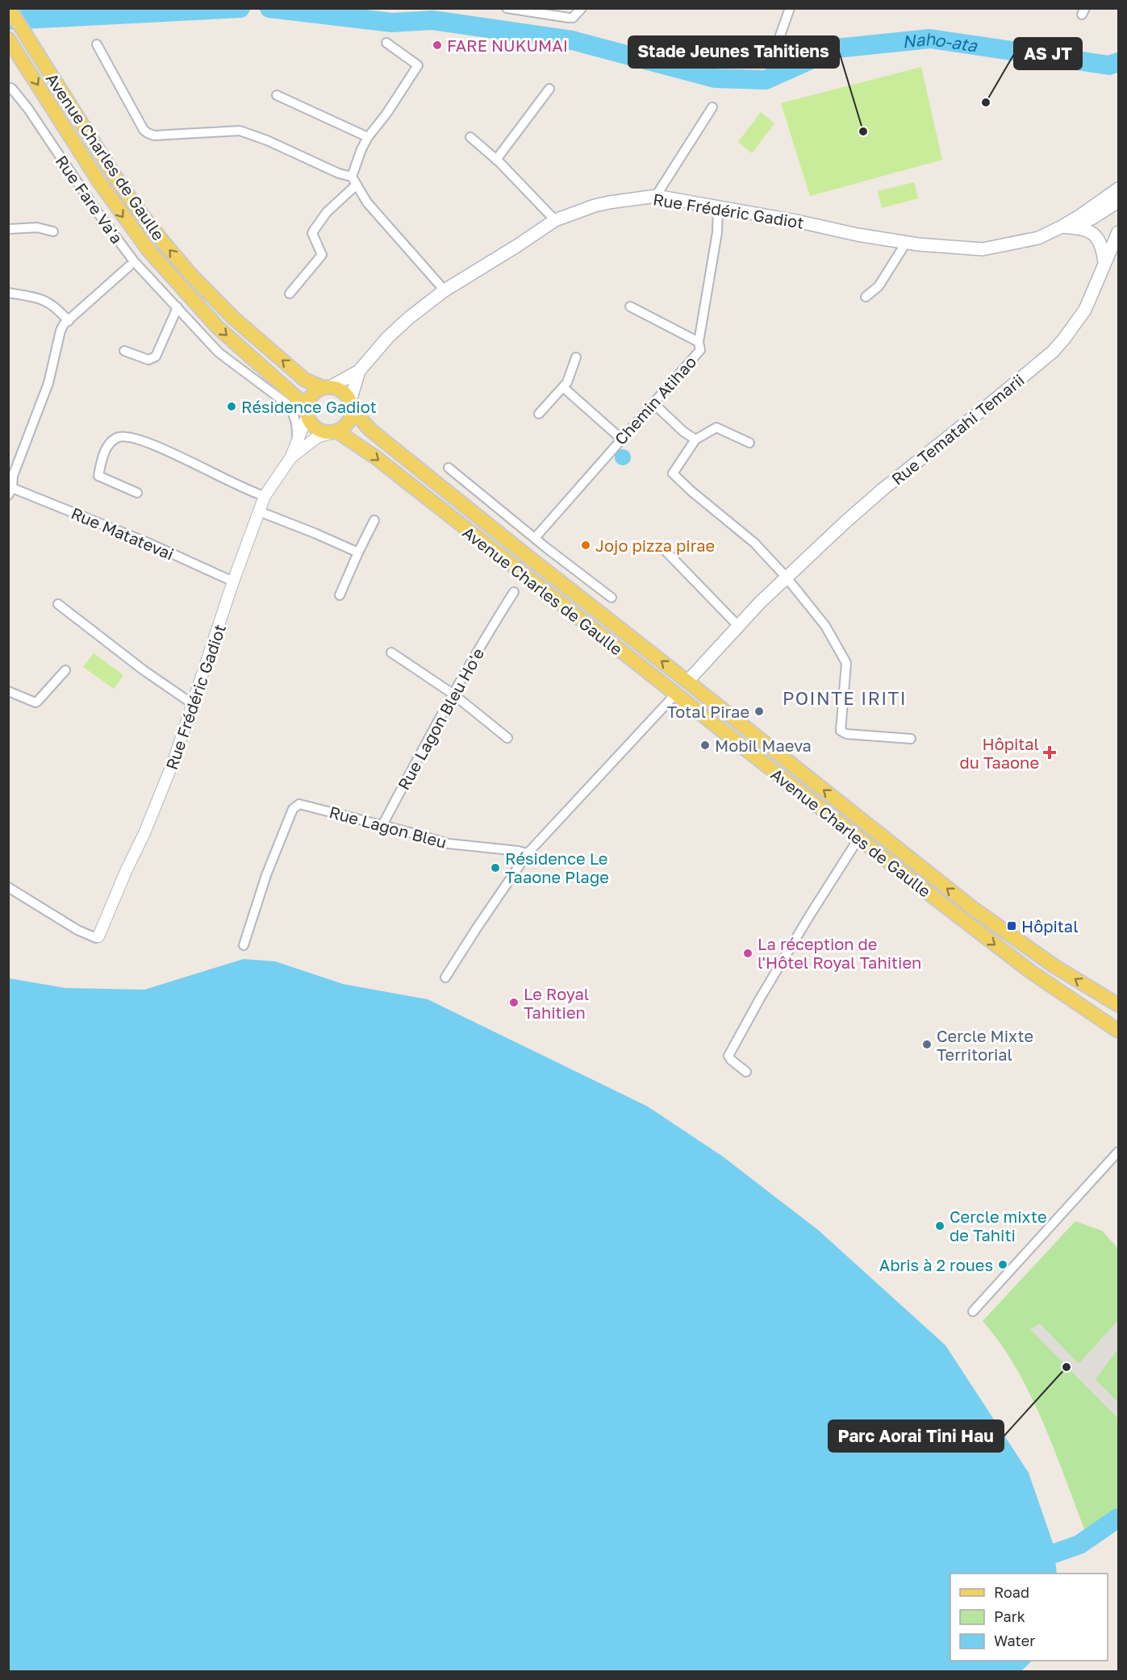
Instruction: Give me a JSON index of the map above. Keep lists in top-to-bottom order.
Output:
{
  "streets": {
    "main road": ["Avenue Charles de Gaulle", "Rue Frédéric Gadiot", "Rue Tematahi Temarii"],
    "street": [
      "Rue Fare Va'a",
      "Chemin Atihao",
      "Rue Matatevai",
      "Rue Lagon Bleu Ho'e",
      "Rue Lagon Bleu"
    ]
  },
  "crossings": [
    ["Avenue Charles de Gaulle", "Rue Frédéric Gadiot"],
    ["Avenue Charles de Gaulle", "Rue Tematahi Temarii"],
    ["Rue Fare Va'a", "Rue Frédéric Gadiot"],
    ["Rue Frédéric Gadiot", "Chemin Atihao"],
    ["Rue Frédéric Gadiot", "Rue Matatevai"],
    ["Rue Lagon Bleu Ho'e", "Rue Lagon Bleu"]
  ],
  "districts": ["POINTE IRITI"],
  "water": ["Naho-ata"],
  "places": {
    "other": [
      "FARE NUKUMAI",
      "AS JT",
      "Stade Jeunes Tahitiens",
      "Résidence Gadiot",
      "Jojo pizza pirae",
      "Total Pirae",
      "Mobil Maeva",
      "Résidence Le Taaone Plage",
      "La réception de l'Hôtel Royal Tahitien",
      "Le Royal Tahitien",
      "Cercle Mixte Territorial",
      "Cercle mixte de Tahiti",
      "Abris à 2 roues",
      "Parc Aorai Tini Hau"
    ],
    "health": ["Hôpital du Taaone"],
    "transit": ["Hôpital"]
  },
  "legend": ["Road", "Park", "Water"]
}
